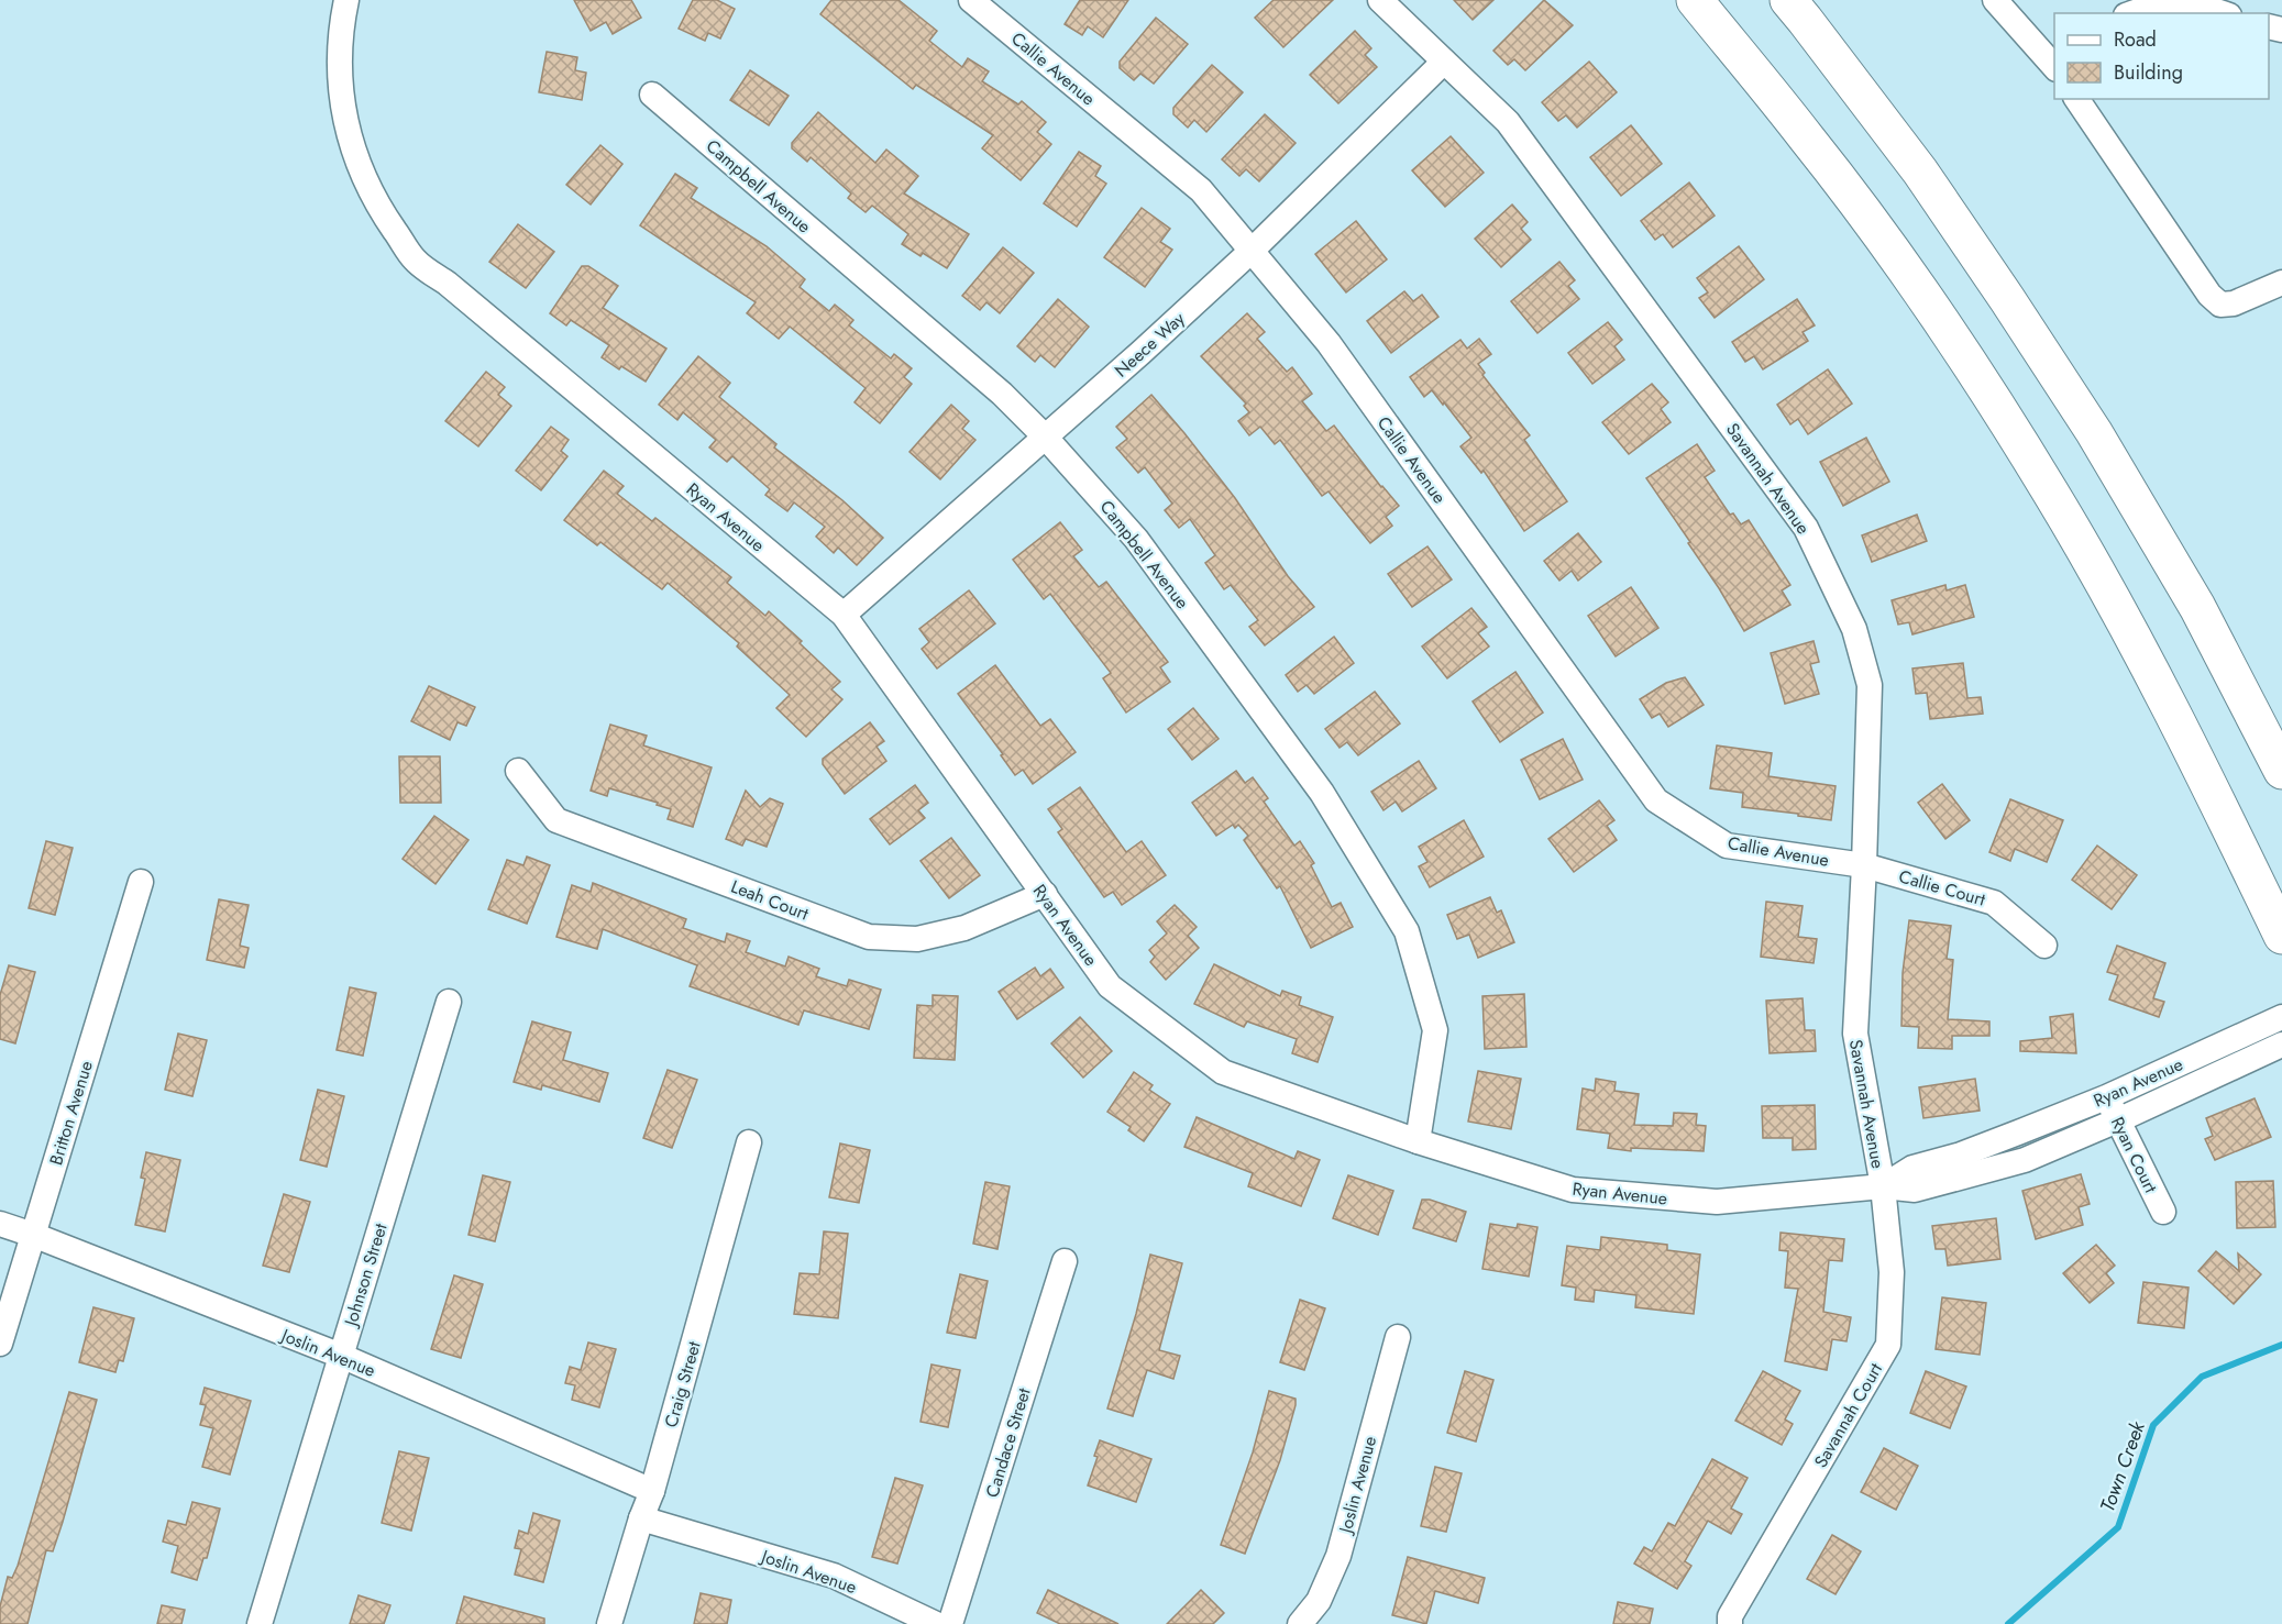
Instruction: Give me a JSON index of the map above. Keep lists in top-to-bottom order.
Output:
{
  "streets": {
    "street": [
      "Callie Avenue",
      "Campbell Avenue",
      "Neece Way",
      "Savannah Avenue",
      "Ryan Avenue",
      "Callie Court",
      "Leah Court",
      "Britton Avenue",
      "Ryan Court",
      "Johnson Street",
      "Joslin Avenue",
      "Craig Street",
      "Savannah Court",
      "Candace Street"
    ]
  },
  "crossings": [
    ["Callie Avenue", "Neece Way"],
    ["Callie Avenue", "Savannah Avenue"],
    ["Callie Avenue", "Callie Court"],
    ["Campbell Avenue", "Neece Way"],
    ["Campbell Avenue", "Ryan Avenue"],
    ["Neece Way", "Savannah Avenue"],
    ["Neece Way", "Ryan Avenue"],
    ["Savannah Avenue", "Ryan Avenue"],
    ["Savannah Avenue", "Callie Court"],
    ["Savannah Avenue", "Savannah Court"],
    ["Ryan Avenue", "Leah Court"],
    ["Ryan Avenue", "Ryan Court"],
    ["Ryan Avenue", "Savannah Court"],
    ["Britton Avenue", "Joslin Avenue"],
    ["Johnson Street", "Joslin Avenue"],
    ["Joslin Avenue", "Craig Street"]
  ],
  "water": ["Town Creek"],
  "legend": ["Road", "Building"]
}
